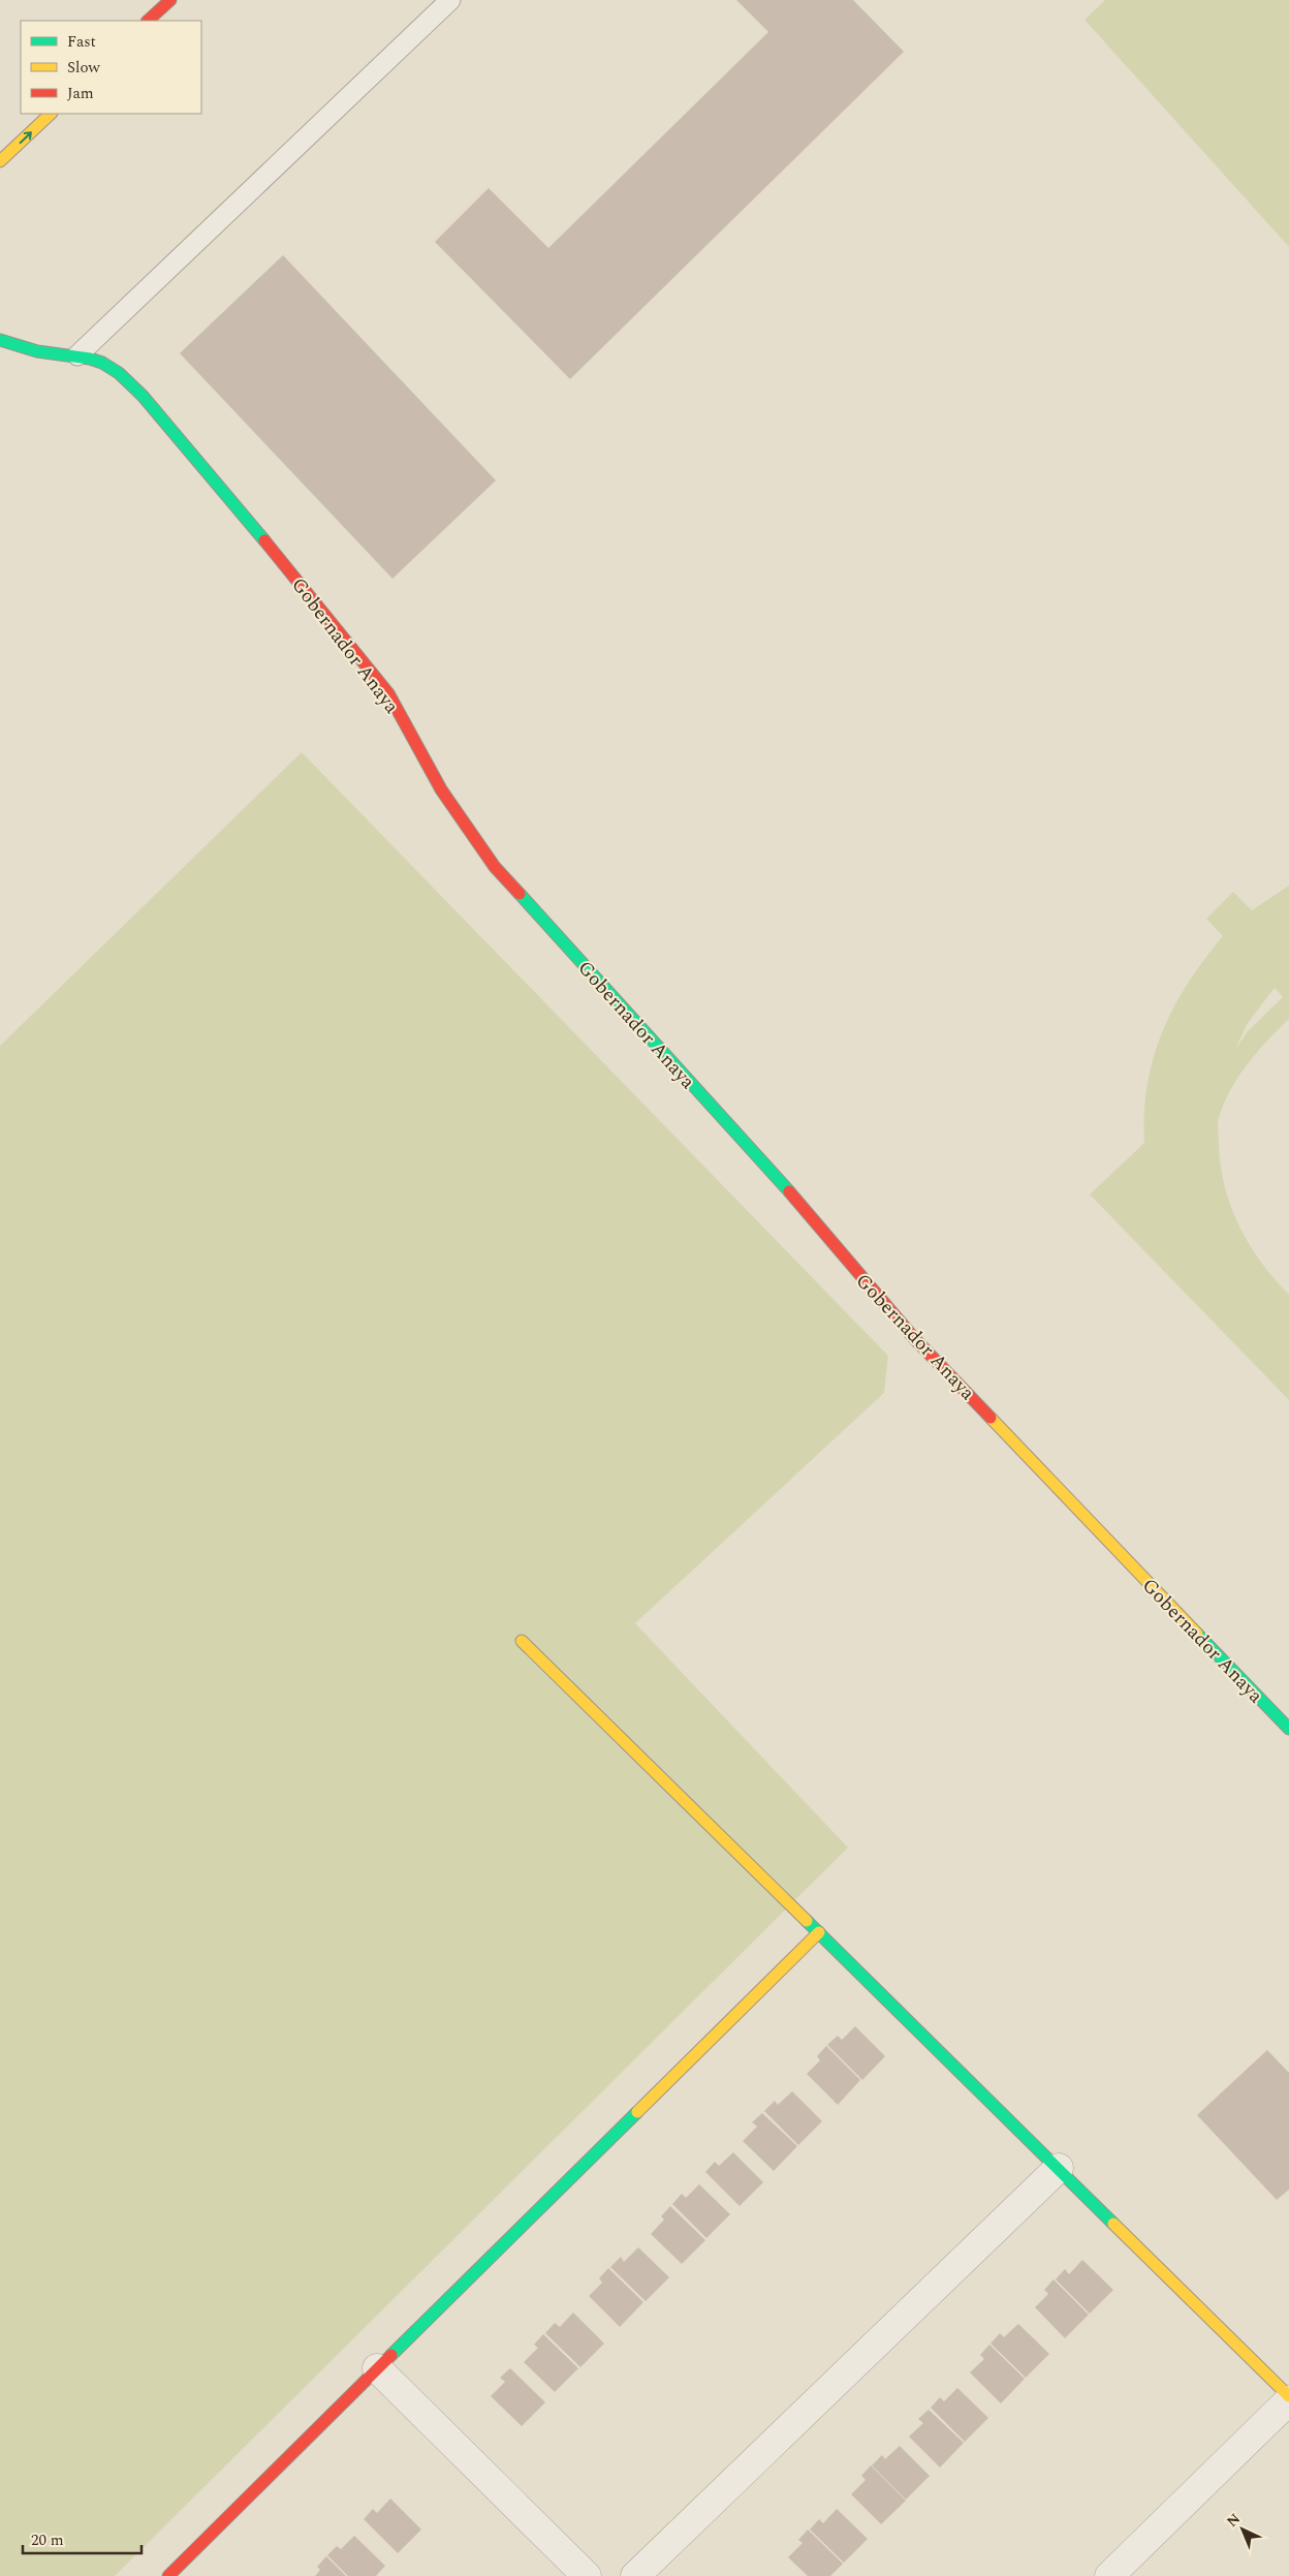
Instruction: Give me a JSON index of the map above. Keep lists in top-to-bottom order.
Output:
{
  "streets": {
    "street": ["Gobernador Anaya"]
  },
  "legend": ["Fast", "Slow", "Jam"],
  "scale_bar": "20 m",
  "north": "top left"
}
